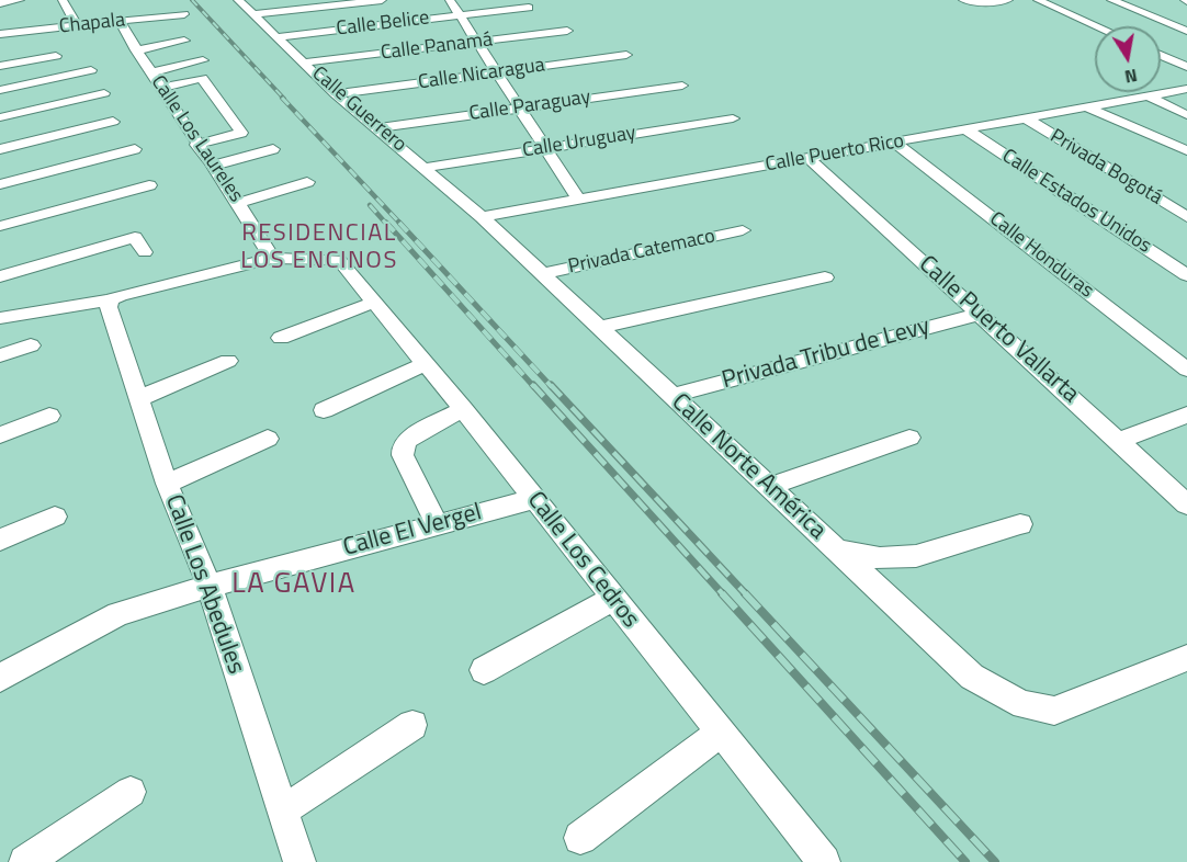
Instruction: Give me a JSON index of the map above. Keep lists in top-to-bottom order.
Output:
{
  "streets": {
    "street": [
      "Chapala",
      "Calle Belice",
      "Calle Panamá",
      "Calle Nicaragua",
      "Calle Paraguay",
      "Calle Guerrero",
      "Calle Los Laureles",
      "Calle Uruguay",
      "Calle Puerto Rico",
      "Privada Bogotá",
      "Calle Estados Unidos",
      "Privada Catemaco",
      "Calle Honduras",
      "Calle Puerto Vallarta",
      "Privada Tribu de Levy",
      "Calle Norte América",
      "Calle El Vergel",
      "Calle Los Cedros",
      "Calle Los Abedules"
    ]
  },
  "crossings": [
    ["Chapala", "Calle Los Laureles"],
    ["Calle Belice", "Calle Guerrero"],
    ["Calle Panamá", "Calle Guerrero"],
    ["Calle Nicaragua", "Calle Guerrero"],
    ["Calle Paraguay", "Calle Guerrero"],
    ["Calle Guerrero", "Calle Uruguay"],
    ["Calle Guerrero", "Calle Puerto Rico"],
    ["Calle Guerrero", "Calle Norte América"],
    ["Calle Los Laureles", "Calle Los Cedros"],
    ["Calle Puerto Rico", "Privada Bogotá"],
    ["Calle Puerto Rico", "Calle Estados Unidos"],
    ["Calle Puerto Rico", "Calle Honduras"],
    ["Calle Puerto Rico", "Calle Puerto Vallarta"],
    ["Calle Puerto Rico", "Calle Norte América"],
    ["Privada Catemaco", "Calle Norte América"],
    ["Calle Puerto Vallarta", "Privada Tribu de Levy"],
    ["Privada Tribu de Levy", "Calle Norte América"],
    ["Calle El Vergel", "Calle Los Cedros"],
    ["Calle El Vergel", "Calle Los Abedules"]
  ],
  "districts": ["RESIDENCIAL LOS ENCINOS", "LA GAVIA"],
  "north": "bottom"
}
